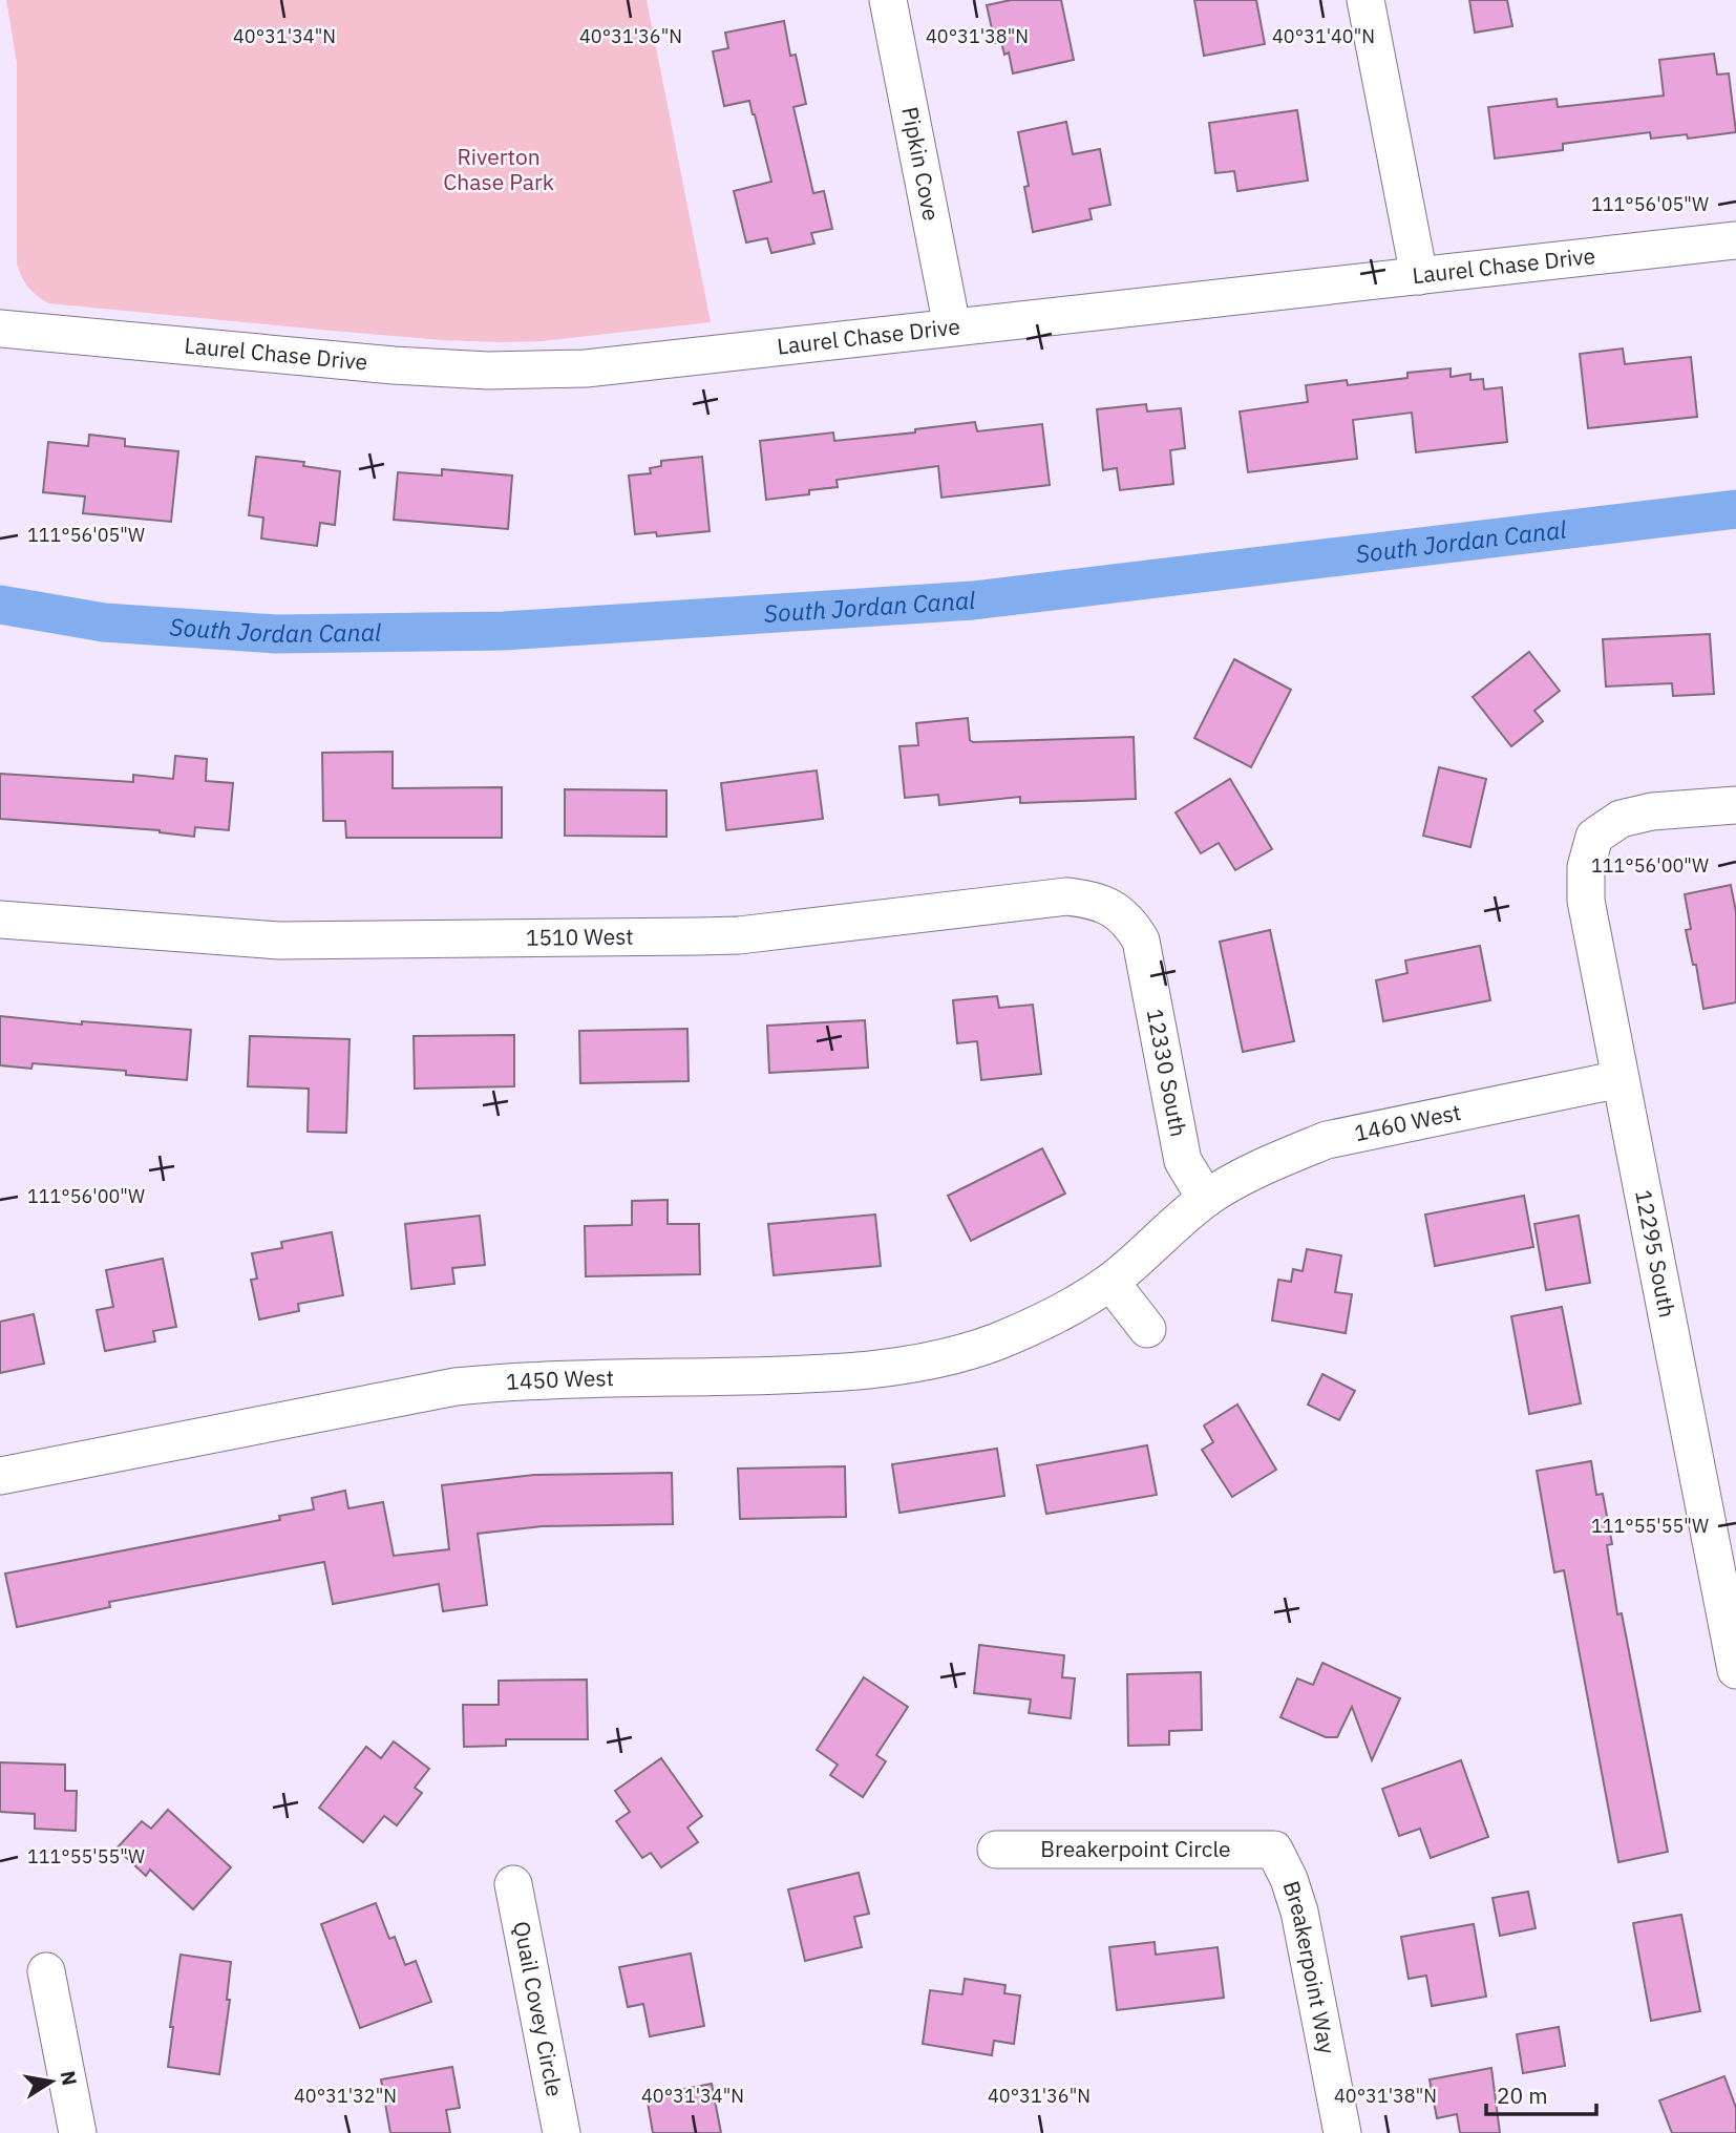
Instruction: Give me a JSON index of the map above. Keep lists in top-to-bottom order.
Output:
{
  "streets": {
    "street": [
      "Pipkin Cove",
      "Laurel Chase Drive",
      "1510 West",
      "12330 South",
      "1460 West",
      "12295 South",
      "1450 West",
      "Breakerpoint Circle",
      "Breakerpoint Way",
      "Quail Covey Circle"
    ]
  },
  "crossings": [
    ["Pipkin Cove", "Laurel Chase Drive"],
    ["1510 West", "12330 South"],
    ["12330 South", "1460 West"],
    ["12330 South", "1450 West"],
    ["1460 West", "12295 South"],
    ["1460 West", "1450 West"],
    ["Breakerpoint Circle", "Breakerpoint Way"]
  ],
  "water": ["South Jordan Canal"],
  "parks": ["Riverton Chase Park"],
  "scale_bar": "20 m",
  "north": "right",
  "coordinates": [
    "40°31'34\"N",
    "40°31'36\"N",
    "40°31'38\"N",
    "40°31'40\"N",
    "111°56'05\"W",
    "111°56'00\"W",
    "111°55'55\"W",
    "40°31'32\"N"
  ]
}
